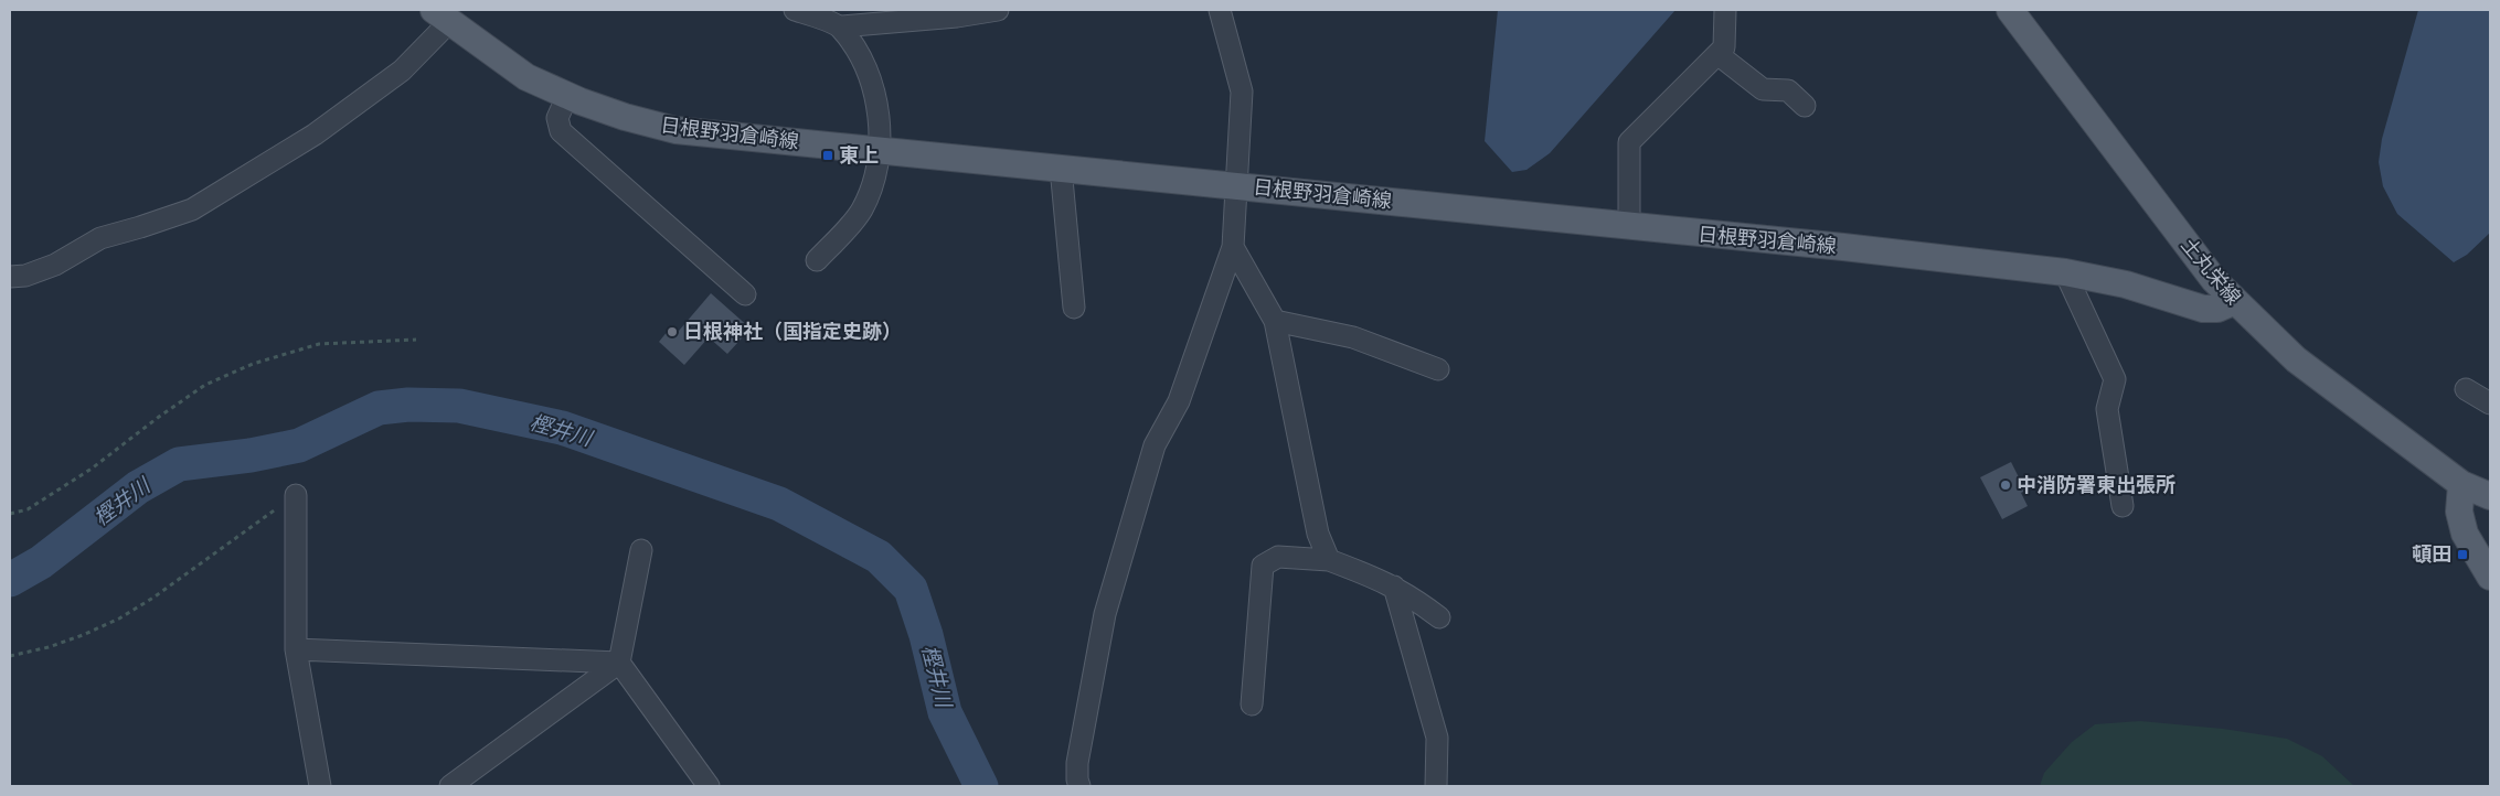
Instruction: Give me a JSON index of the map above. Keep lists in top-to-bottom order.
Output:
{
  "streets": {
    "main road": ["日根野羽倉崎線", "土丸栄線"]
  },
  "crossings": [
    ["日根野羽倉崎線", "土丸栄線"]
  ],
  "water": ["樫井川"],
  "places": {
    "transit": ["東上", "頓田"],
    "other": ["日根神社（国指定史跡）", "中消防署東出張所"]
  }
}
